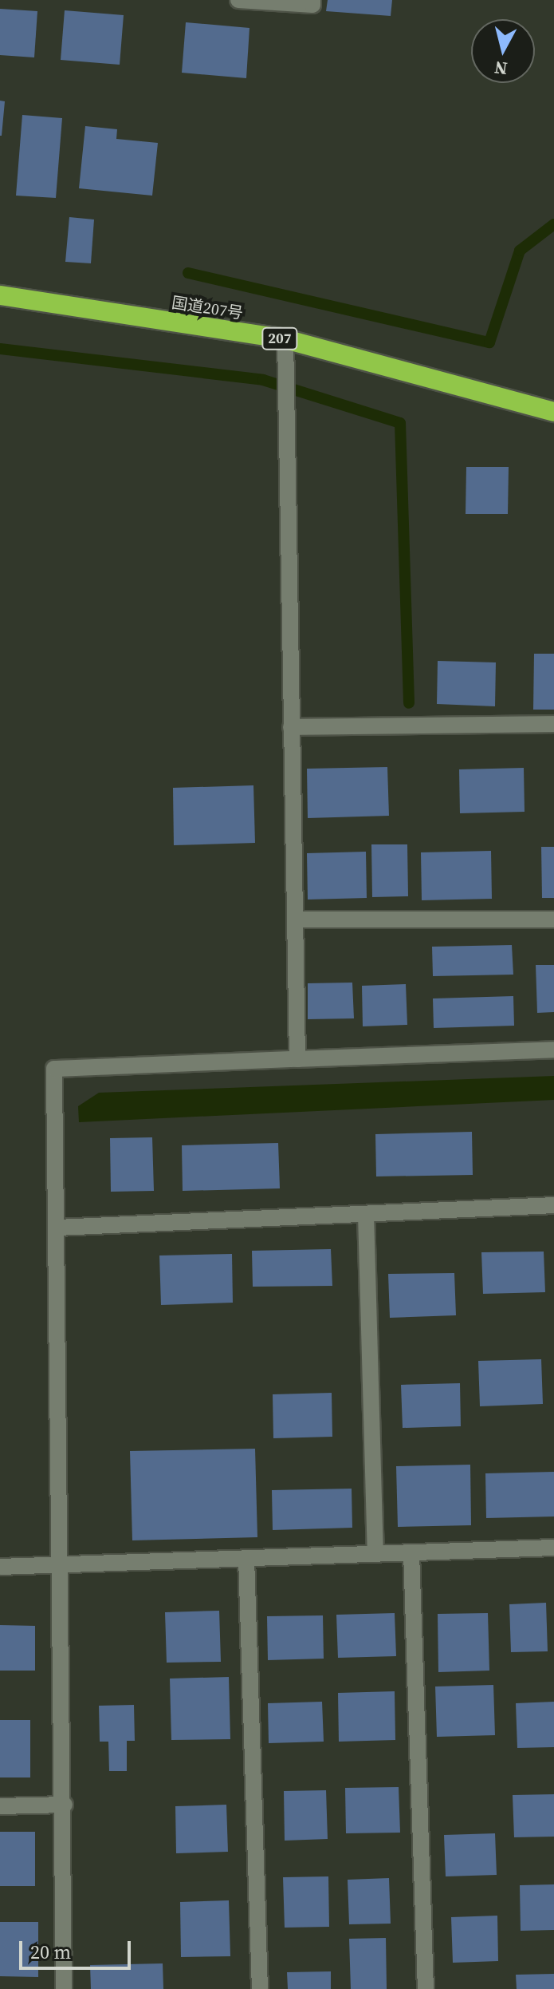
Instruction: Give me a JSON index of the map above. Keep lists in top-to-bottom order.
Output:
{
  "streets": {
    "highway": ["国道207号", "207"]
  },
  "scale_bar": "20 m",
  "north": "bottom"
}
